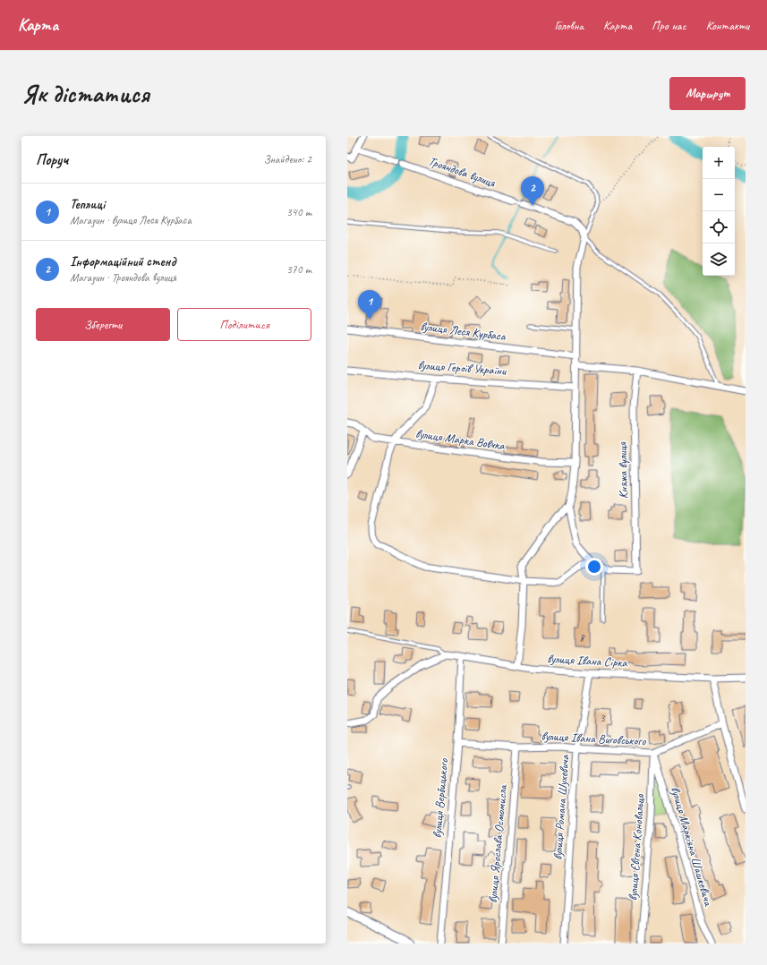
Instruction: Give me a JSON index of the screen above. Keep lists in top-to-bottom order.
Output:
{
  "streets": {
    "street": [
      "Трояндова вулиця",
      "вулиця Леся Курбаса",
      "вулиця Героїв України",
      "вулиця Марка Вовчка",
      "Княжа вулиця",
      "вулиця Івана Сірка",
      "вулиця Івана Виговського",
      "вулиця Вербицького",
      "вулиця Романа Шухевича",
      "вулиця Ярослава Осмомисла",
      "вулиця Маркіяна Шашкевича",
      "вулиця Євгена Коновальця"
    ]
  },
  "crossings": [
    ["вулиця Івана Сірка", "вулиця Вербицького"],
    ["вулиця Івана Сірка", "вулиця Романа Шухевича"],
    ["вулиця Івана Виговського", "вулиця Вербицького"],
    ["вулиця Івана Виговського", "вулиця Романа Шухевича"],
    ["вулиця Івана Виговського", "вулиця Ярослава Осмомисла"],
    ["вулиця Івана Виговського", "вулиця Маркіяна Шашкевича"],
    ["вулиця Івана Виговського", "вулиця Євгена Коновальця"],
    ["вулиця Маркіяна Шашкевича", "вулиця Євгена Коновальця"]
  ],
  "house_numbers": ["8", "3"],
  "page": {
    "header": "Карта",
    "nav": [
      "Головна",
      "Карта",
      "Про нас",
      "Контакти"
    ],
    "buttons": [
      "Маршрут",
      ["Зберегти", "Поділитися"]
    ],
    "title": "Як дістатися",
    "heading": ["Поруч", "Знайдено: 2"],
    "map_buttons": ["+", "−"],
    "pins": ["2", "1"],
    "list": [
      {
        "mark": "1",
        "name": "Теплиці",
        "note": "Магазин · вулиця Леся Курбаса",
        "value": "340 m"
      },
      {
        "mark": "2",
        "name": "Інформаційний стенд",
        "note": "Магазин · Трояндова вулиця",
        "value": "370 m"
      }
    ]
  }
}
